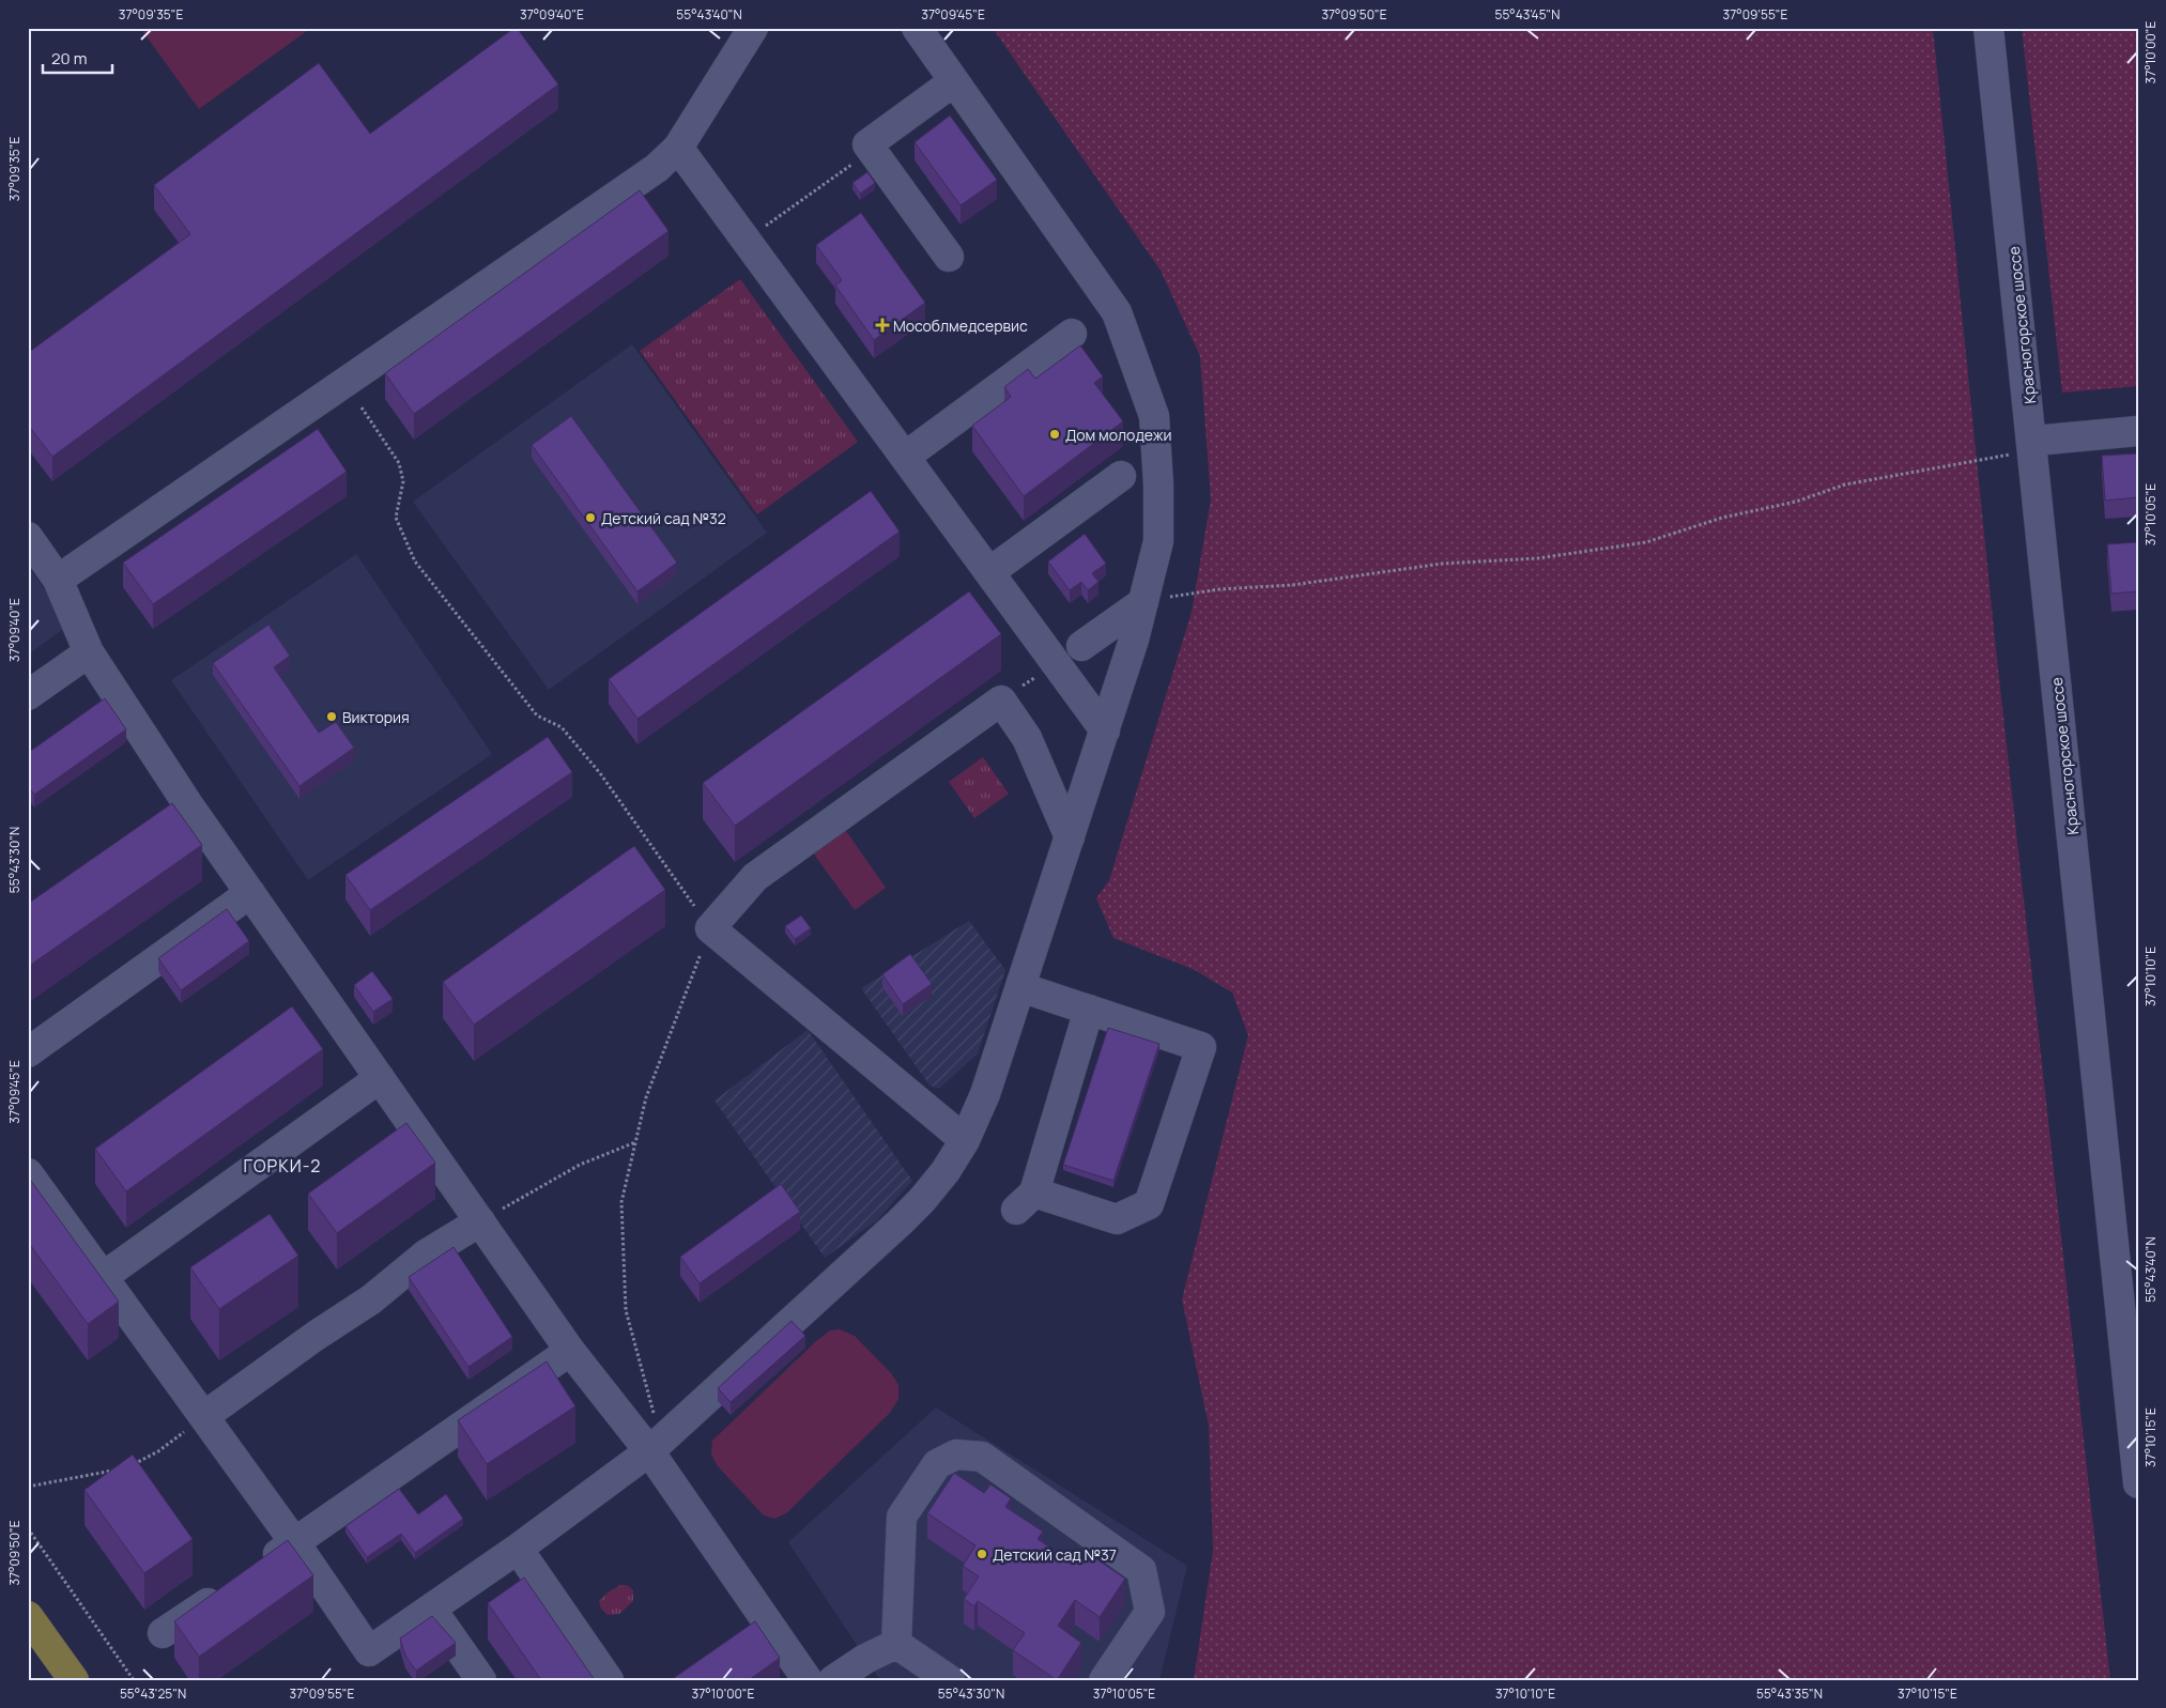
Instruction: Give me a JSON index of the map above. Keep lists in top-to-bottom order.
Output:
{
  "streets": {
    "street": ["Красногорское шоссе"]
  },
  "districts": ["ГОРКИ-2"],
  "places": {
    "health": ["Мособлмедсервис"],
    "other": [
      "Дом молодежи",
      "Детский сад №32",
      "Виктория",
      "Детский сад №37"
    ]
  },
  "scale_bar": "20 m",
  "coordinates": [
    "37°09'35\"E",
    "37°09'40\"E",
    "55°43'40\"N",
    "37°09'45\"E",
    "37°09'50\"E",
    "55°43'45\"N",
    "37°09'55\"E",
    "37°10'00\"E",
    "37°10'05\"E",
    "55°43'30\"N",
    "37°10'10\"E",
    "37°10'15\"E",
    "55°43'25\"N",
    "55°43'35\"N"
  ]
}
